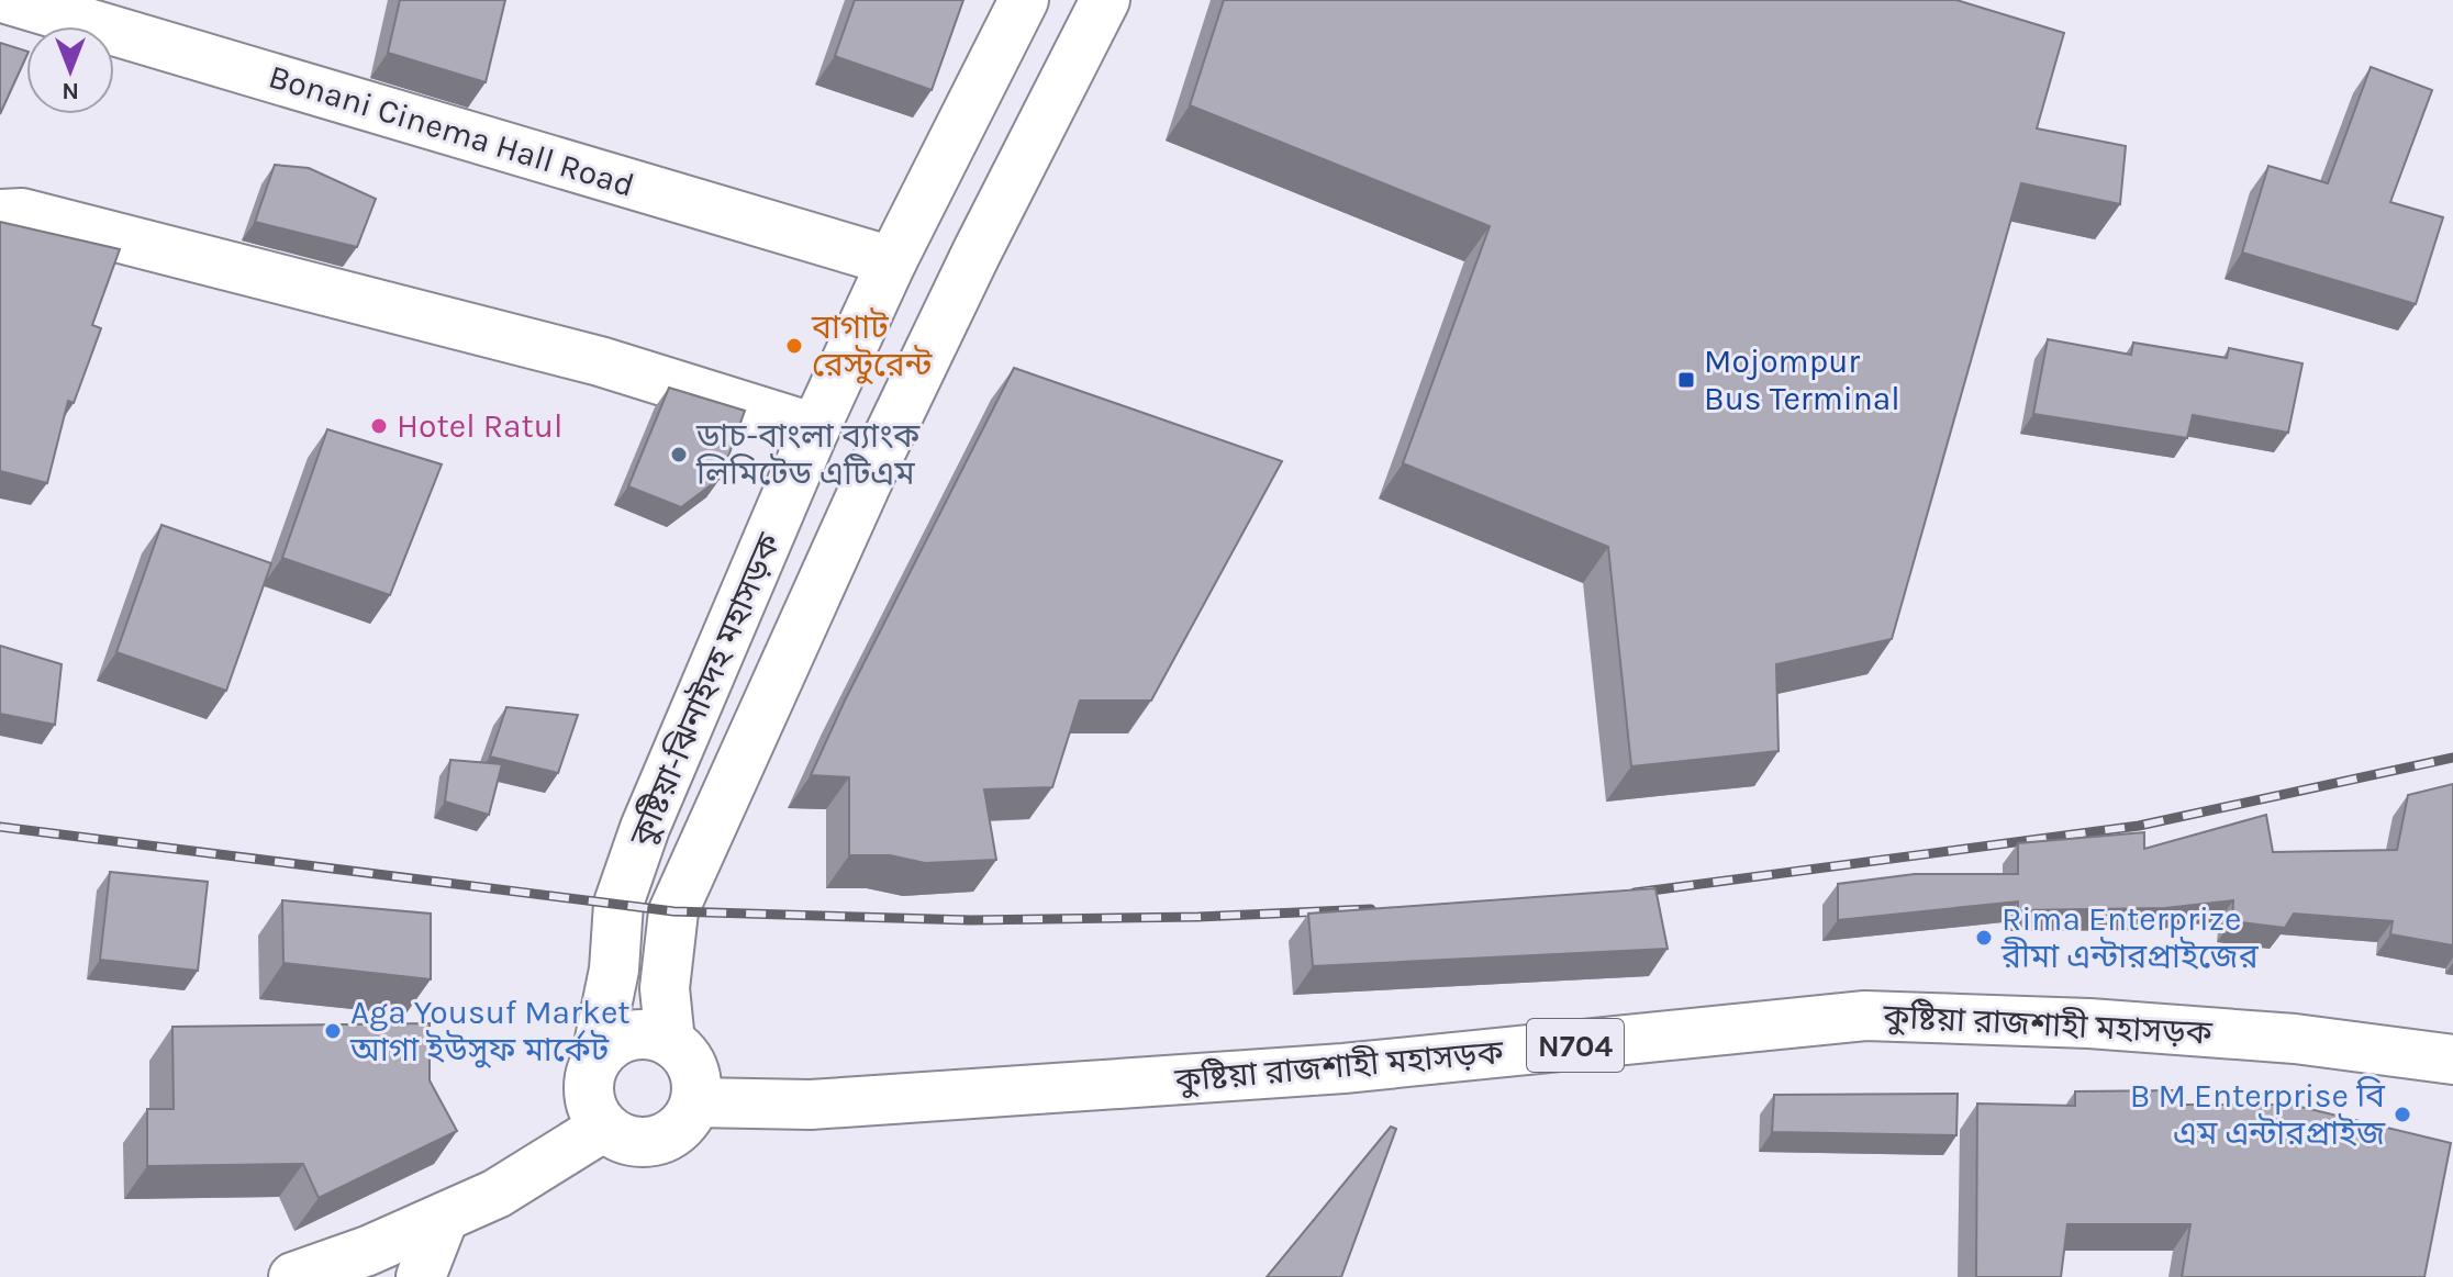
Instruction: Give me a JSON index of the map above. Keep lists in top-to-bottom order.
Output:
{
  "streets": {
    "main road": [
      "Bonani Cinema Hall Road",
      "কুষ্টিয়া-ঝিনাইদহ মহাসড়ক",
      "কুষ্টিয়া রাজশাহী মহাসড়ক",
      "N704"
    ]
  },
  "crossings": [
    ["Bonani Cinema Hall Road", "কুষ্টিয়া-ঝিনাইদহ মহাসড়ক"],
    ["কুষ্টিয়া-ঝিনাইদহ মহাসড়ক", "কুষ্টিয়া রাজশাহী মহাসড়ক"]
  ],
  "places": {
    "other": [
      "বাগাট রেস্টুরেন্ট",
      "Hotel Ratul",
      "ডাচ-বাংলা ব্যাংক লিমিটেড এটিএম",
      "Rima Enterprize রীমা এন্টারপ্রাইজের",
      "Aga Yousuf Market আগা ইউসুফ মার্কেট",
      "B M Enterprise বি এম এন্টারপ্রাইজ"
    ],
    "transit": ["Mojompur Bus Terminal"]
  },
  "north": "bottom"
}
